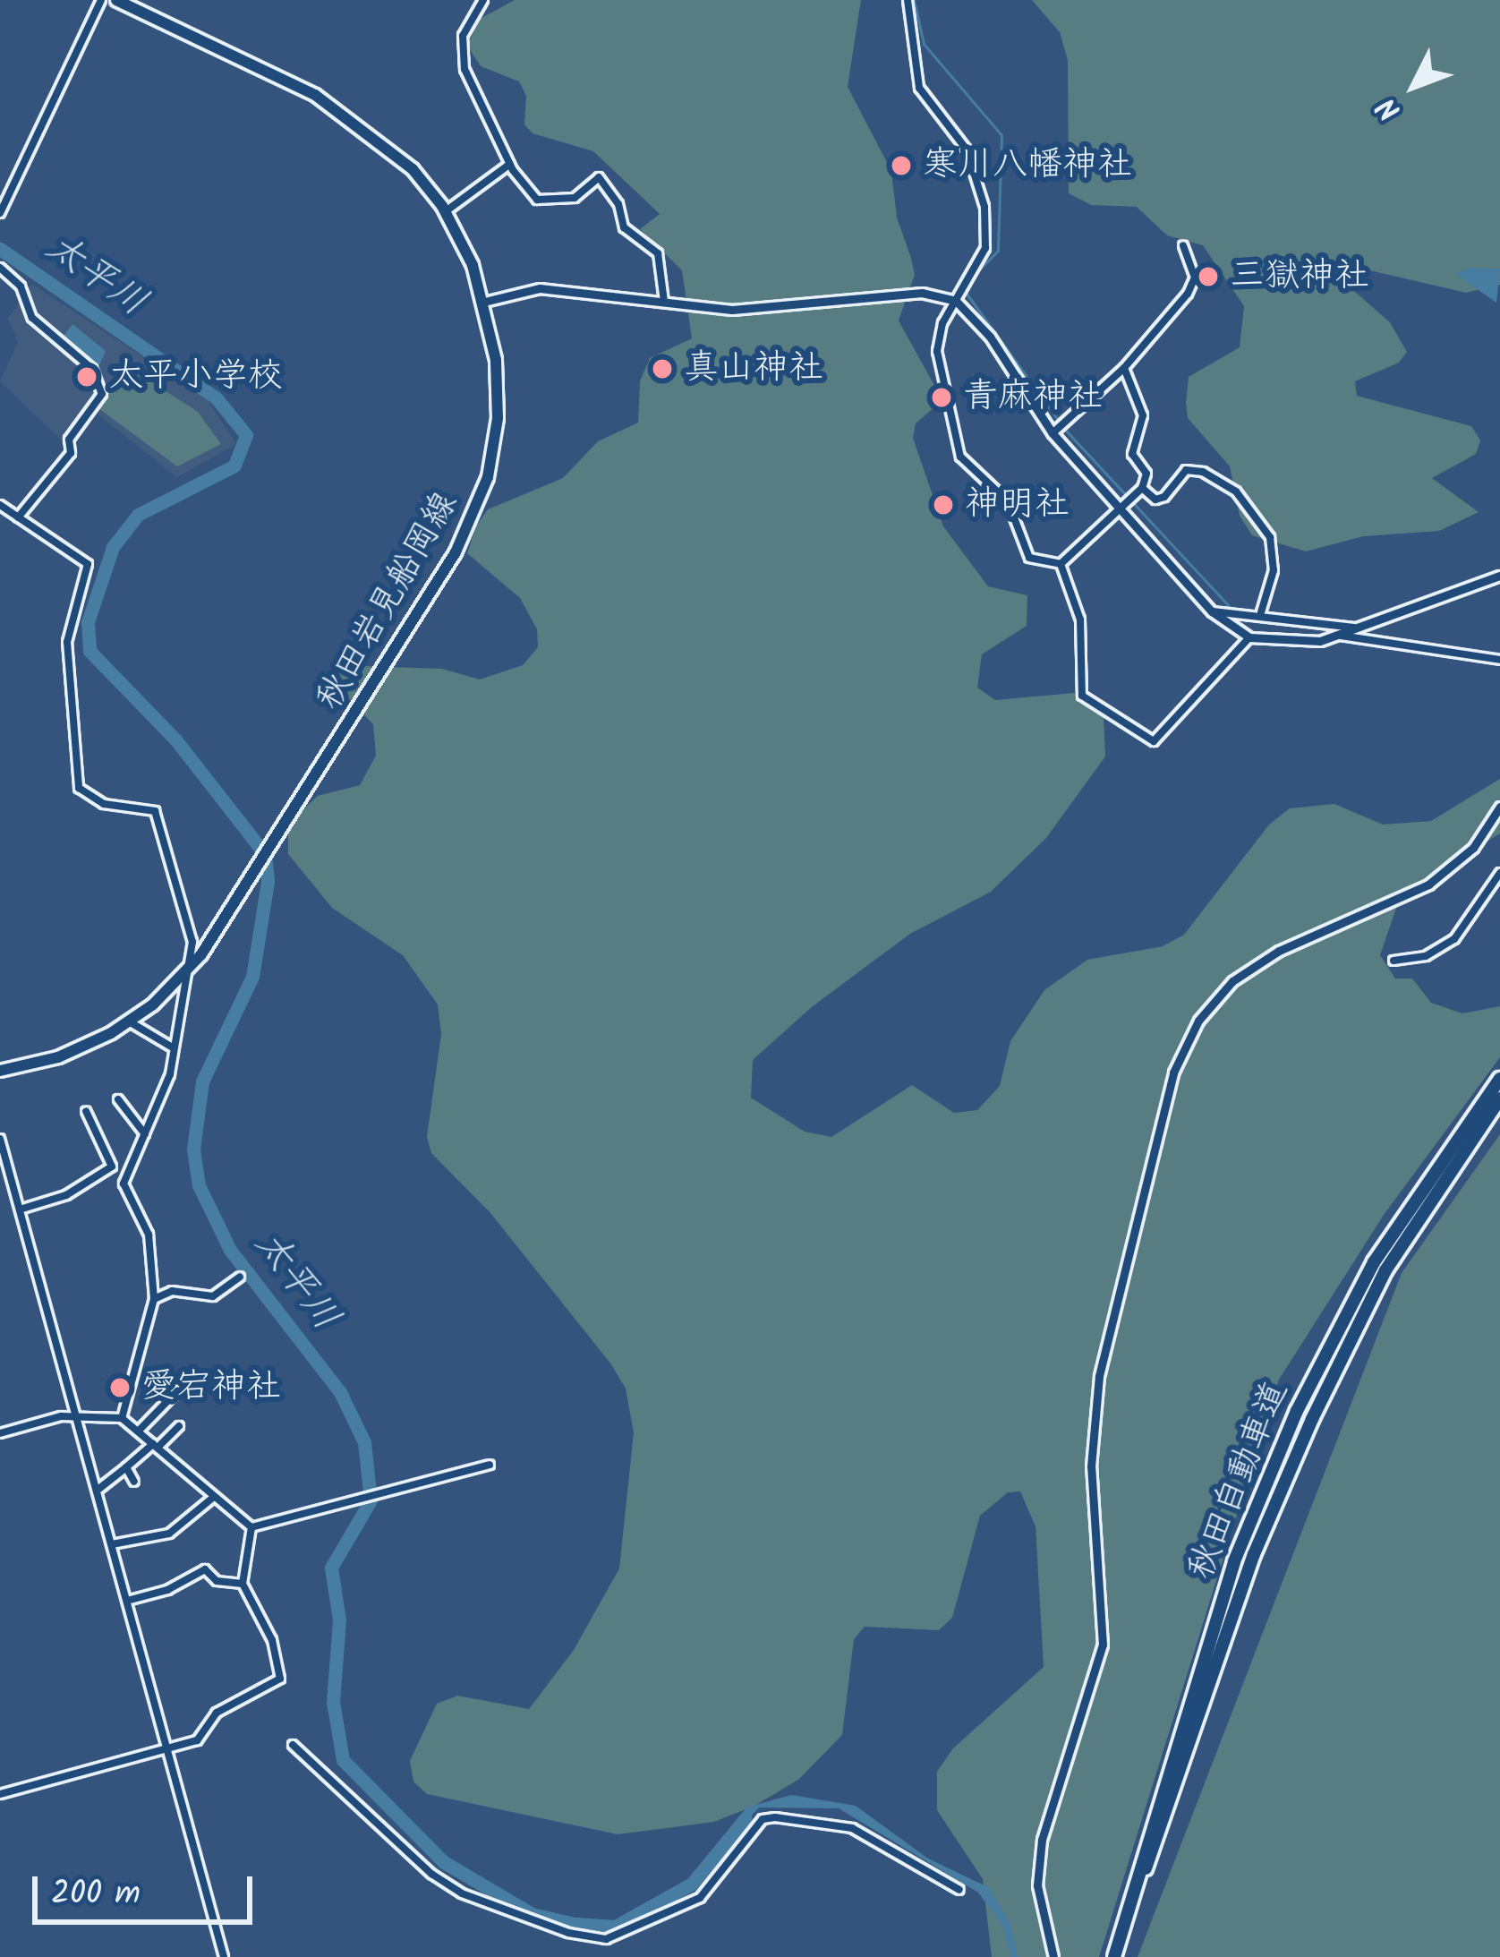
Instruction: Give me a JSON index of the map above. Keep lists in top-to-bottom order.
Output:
{
  "streets": {
    "highway": ["秋田自動車道"],
    "main road": ["秋田岩見船岡線"]
  },
  "water": ["太平川"],
  "places": [
    "寒川八幡神社",
    "三獄神社",
    "真山神社",
    "太平小学校",
    "青麻神社",
    "神明社",
    "愛宕神社"
  ],
  "scale_bar": "200 m",
  "north": "bottom left"
}
